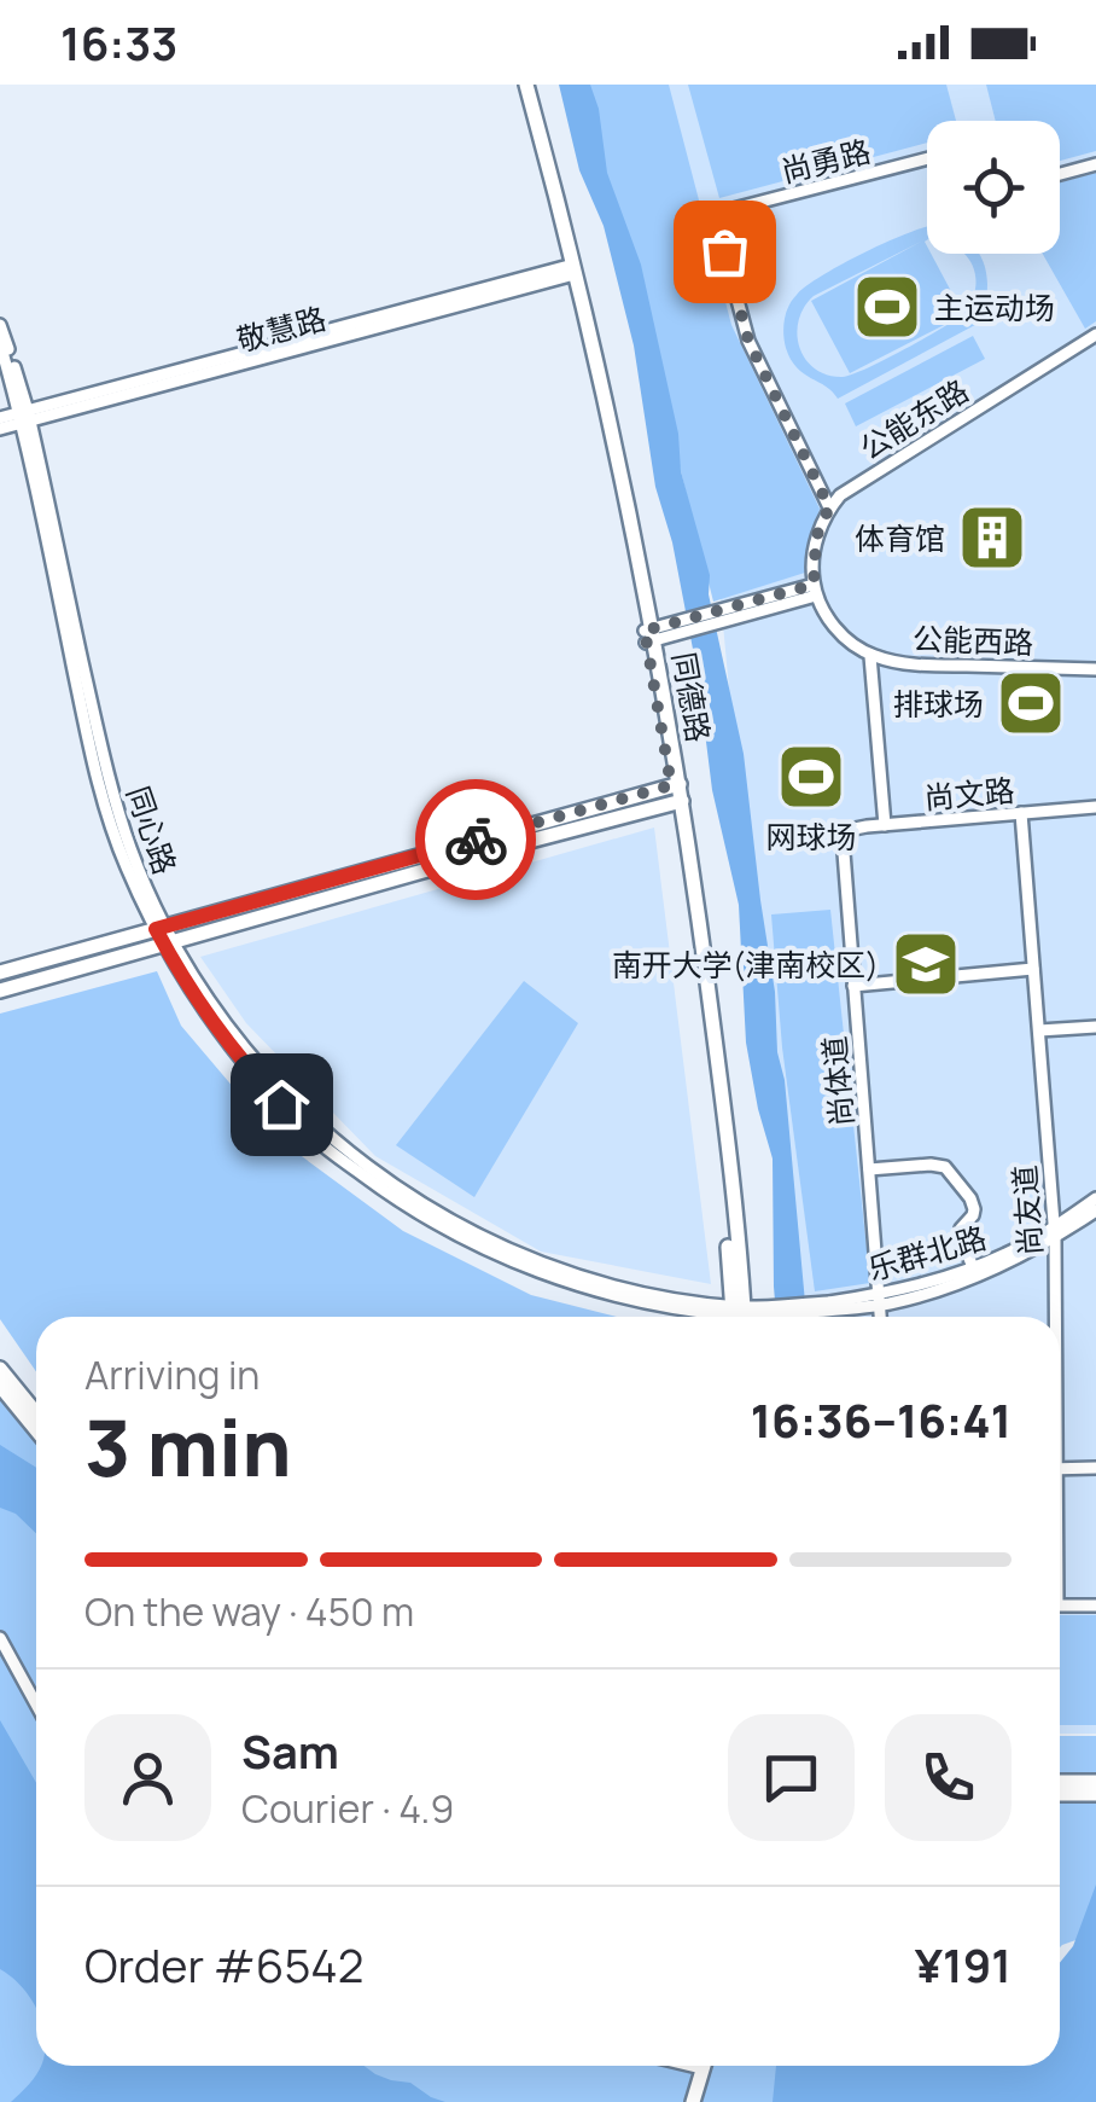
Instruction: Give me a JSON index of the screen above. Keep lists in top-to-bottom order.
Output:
{
  "streets": {
    "main road": ["同德路"],
    "street": [
      "尚勇路",
      "敬慧路",
      "公能东路",
      "公能西路",
      "尚文路",
      "同心路",
      "尚体道",
      "尚友道",
      "乐群北路"
    ]
  },
  "crossings": [
    ["尚勇路", "公能东路"],
    ["敬慧路", "同德路"],
    ["敬慧路", "同心路"],
    ["同德路", "同心路"],
    ["同德路", "乐群北路"],
    ["尚文路", "尚体道"],
    ["尚文路", "尚友道"],
    ["同心路", "乐群北路"],
    ["尚体道", "乐群北路"],
    ["尚友道", "乐群北路"]
  ],
  "places": {
    "sports": ["主运动场", "排球场", "网球场"],
    "building": ["体育馆"],
    "school or university": ["南开大学(津南校区)"]
  },
  "page": {
    "status": "16:33",
    "heading": ["3 min", "Arriving in", "16:36–16:41"],
    "panel": [
      "Sam",
      "Courier · 4.9",
      "Order #6542",
      "¥191"
    ],
    "bar": "On the way · 450 m"
  }
}
